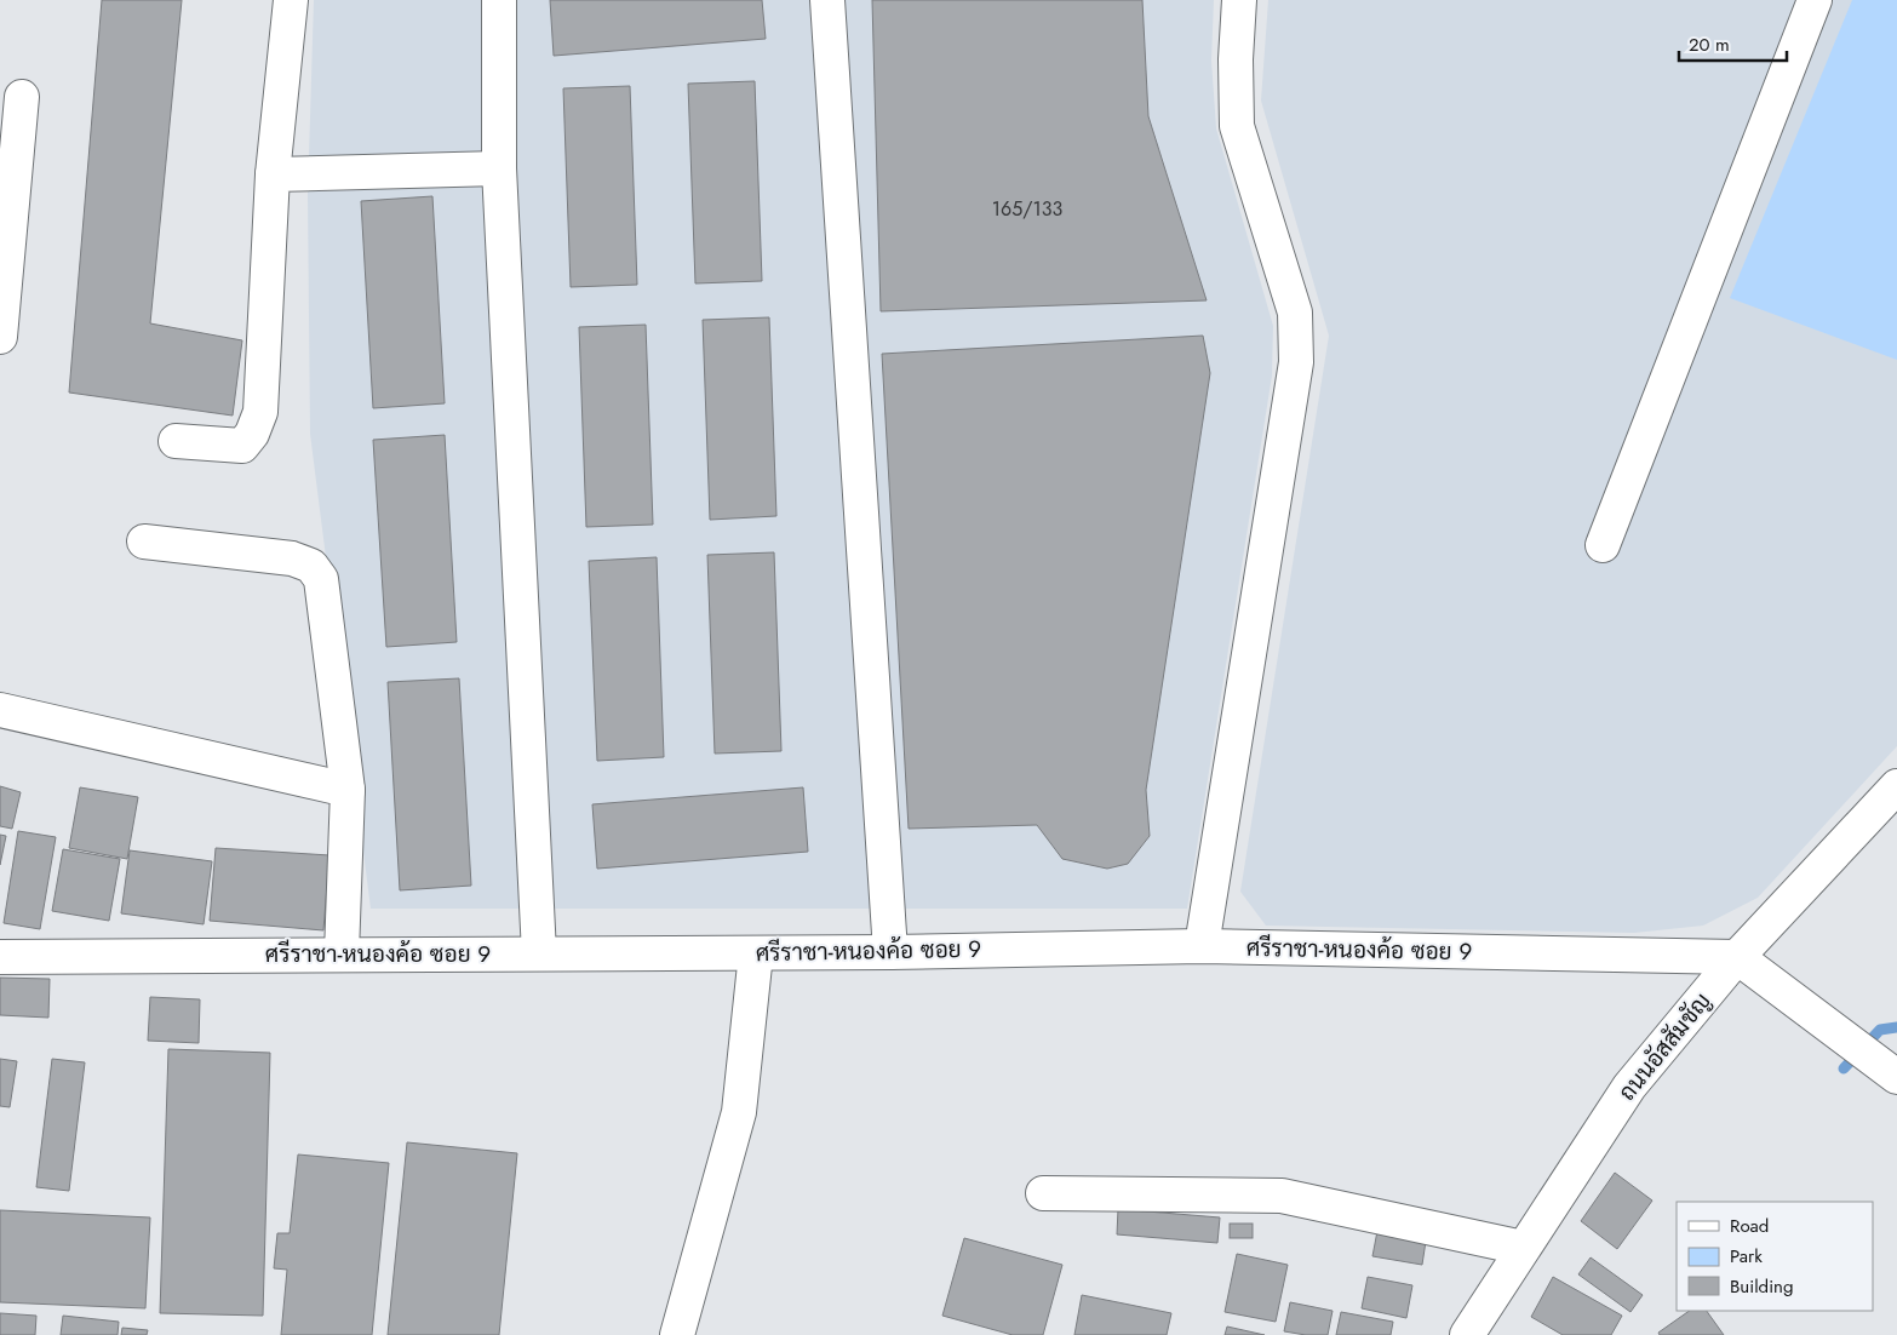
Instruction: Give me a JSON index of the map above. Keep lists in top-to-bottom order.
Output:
{
  "streets": {
    "street": ["ศรีราชา-หนองค้อ ซอย 9", "ถนนอัสสัมชัญ"]
  },
  "crossings": [
    ["ศรีราชา-หนองค้อ ซอย 9", "ถนนอัสสัมชัญ"]
  ],
  "house_numbers": ["165/133"],
  "legend": ["Road", "Park", "Building"],
  "scale_bar": "20 m"
}
